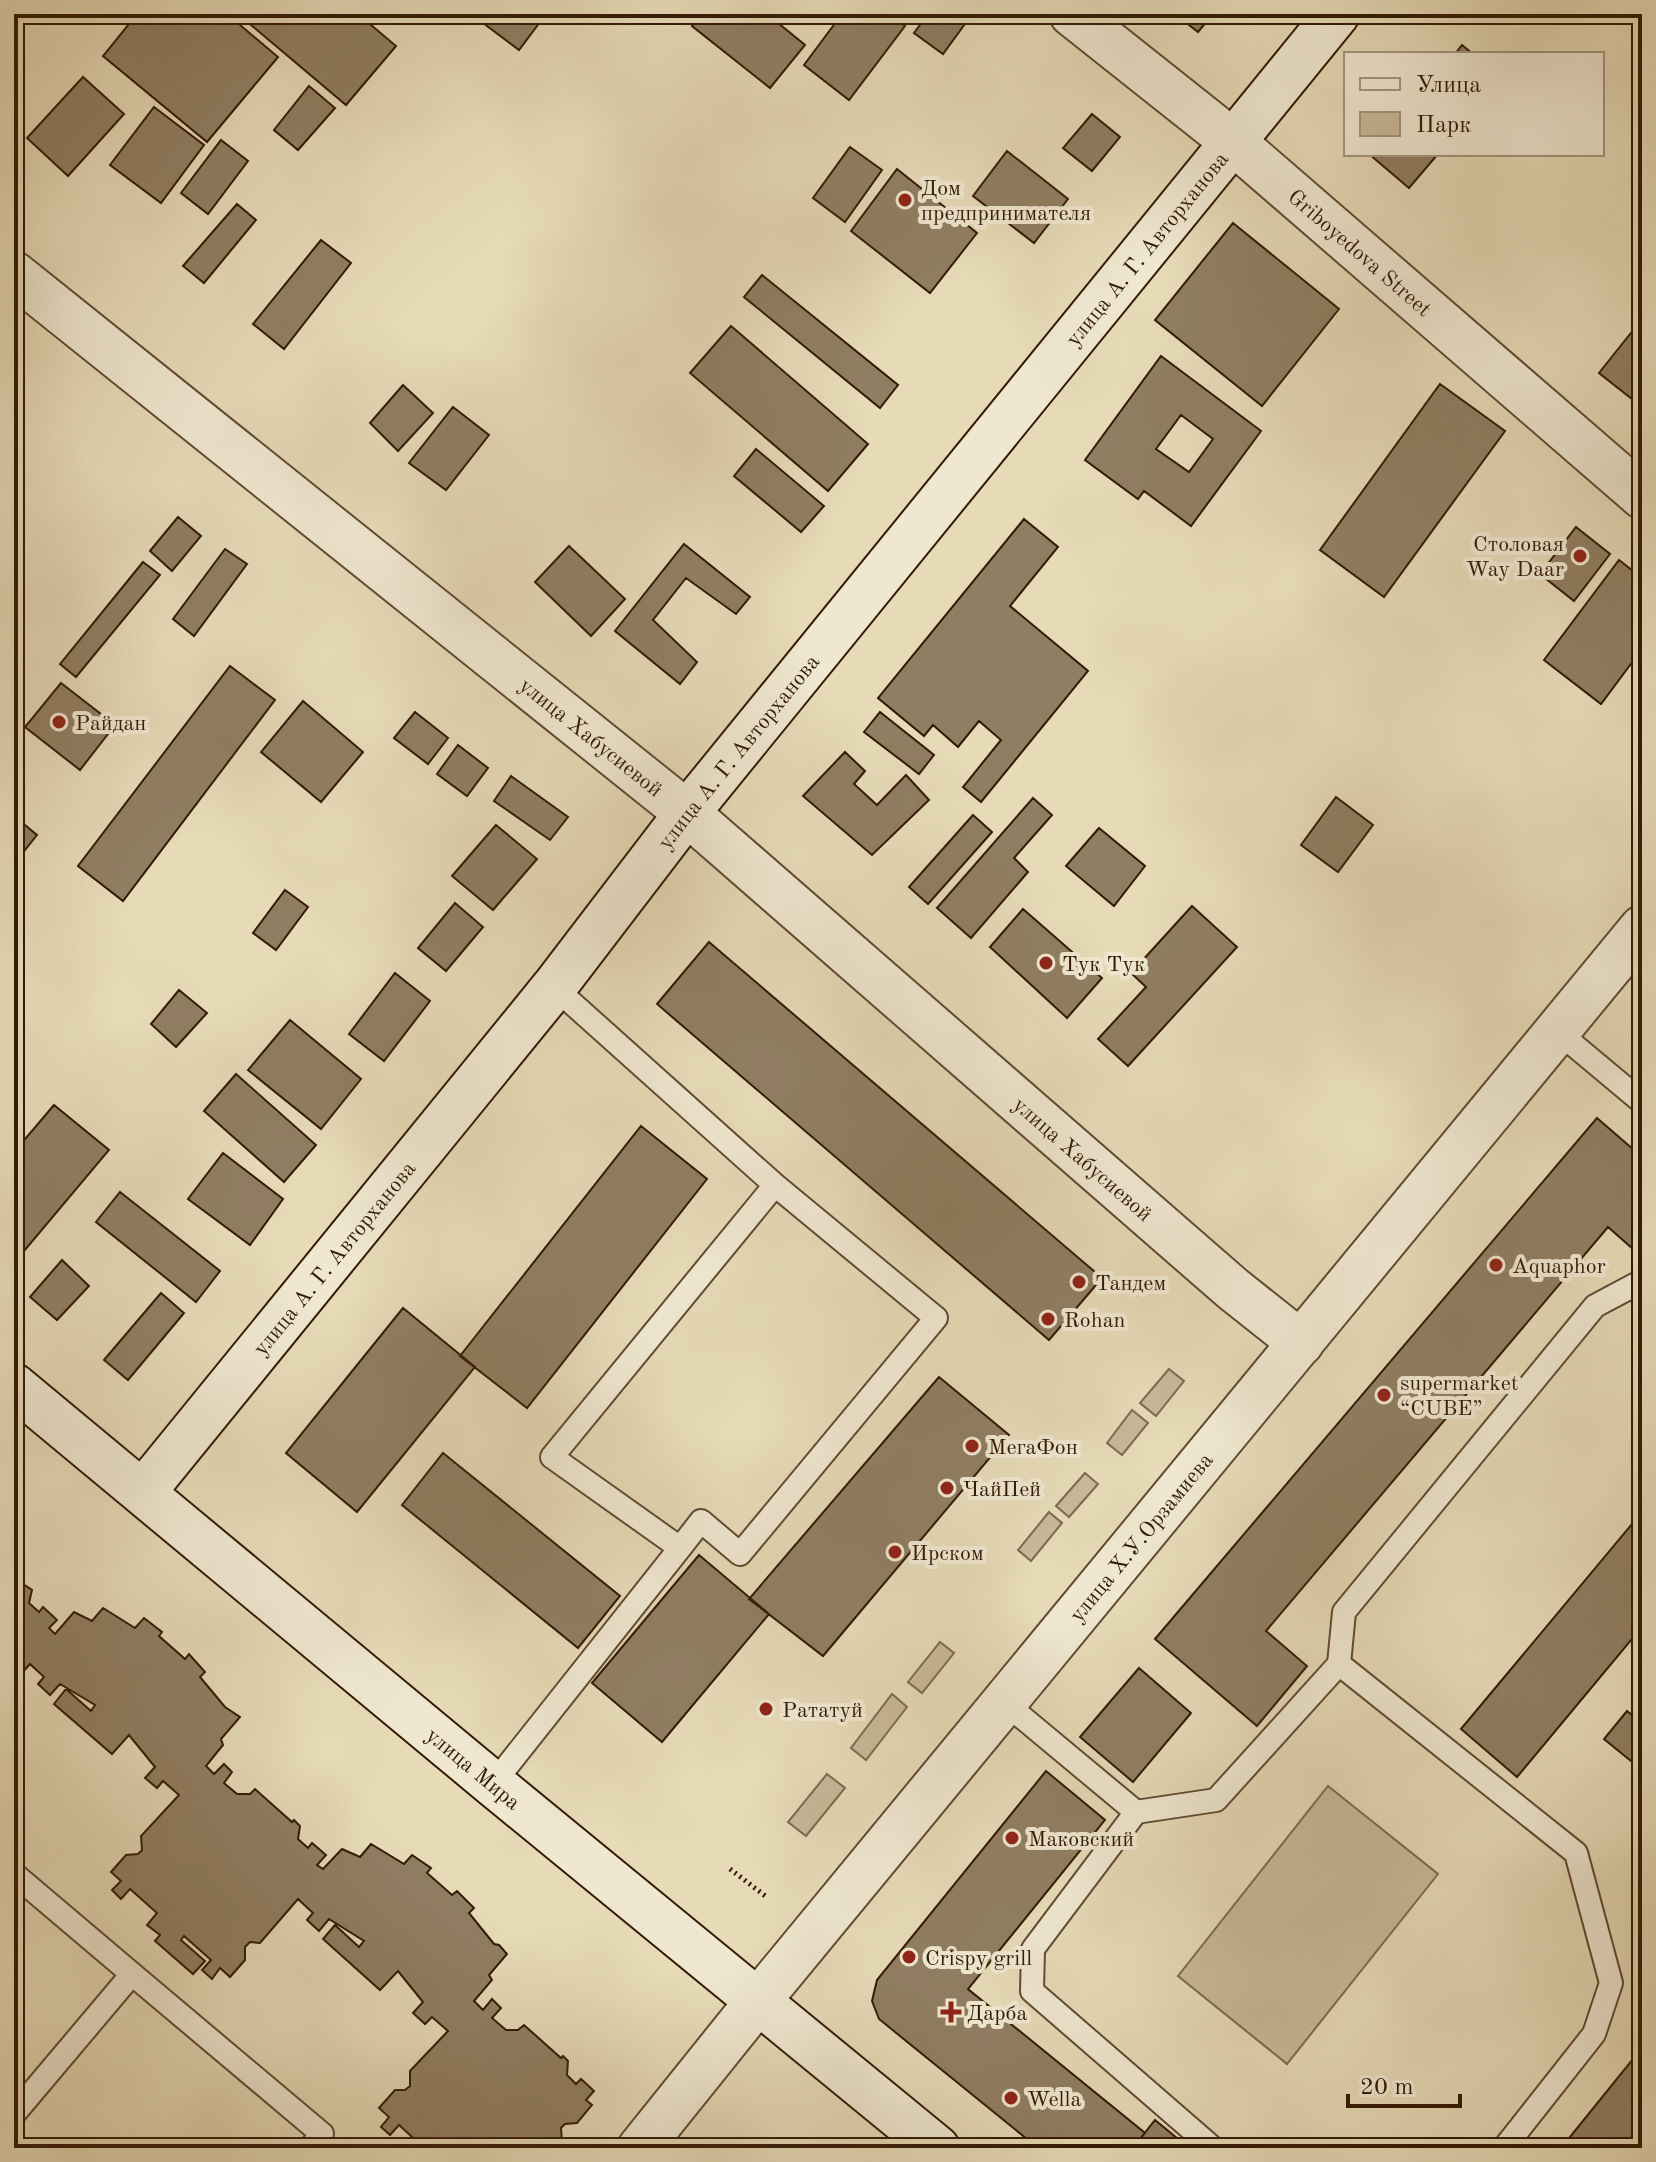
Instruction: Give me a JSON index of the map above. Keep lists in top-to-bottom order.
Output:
{
  "streets": {
    "street": [
      "улица А. Г. Авторханова",
      "Griboyedova Street",
      "улица Хабусиевой",
      "улица Х.У.Орзамиева",
      "улица Мира"
    ]
  },
  "crossings": [
    ["улица А. Г. Авторханова", "Griboyedova Street"],
    ["улица А. Г. Авторханова", "улица Хабусиевой"],
    ["улица А. Г. Авторханова", "улица Мира"],
    ["улица Хабусиевой", "улица Х.У.Орзамиева"],
    ["улица Х.У.Орзамиева", "улица Мира"]
  ],
  "places": {
    "other": [
      "Дом предпринимателя",
      "Столовая Way Daar",
      "Райдан",
      "Тук Тук",
      "Aquaphor",
      "Тандем",
      "Rohan",
      "supermarket “CUBE”",
      "МегаФон",
      "ЧайПей",
      "Ирском",
      "Рататуй",
      "Маковский",
      "Crispy grill",
      "Wella"
    ],
    "health": ["Дарба"]
  },
  "legend": ["Улица", "Парк"],
  "scale_bar": "20 m"
}
